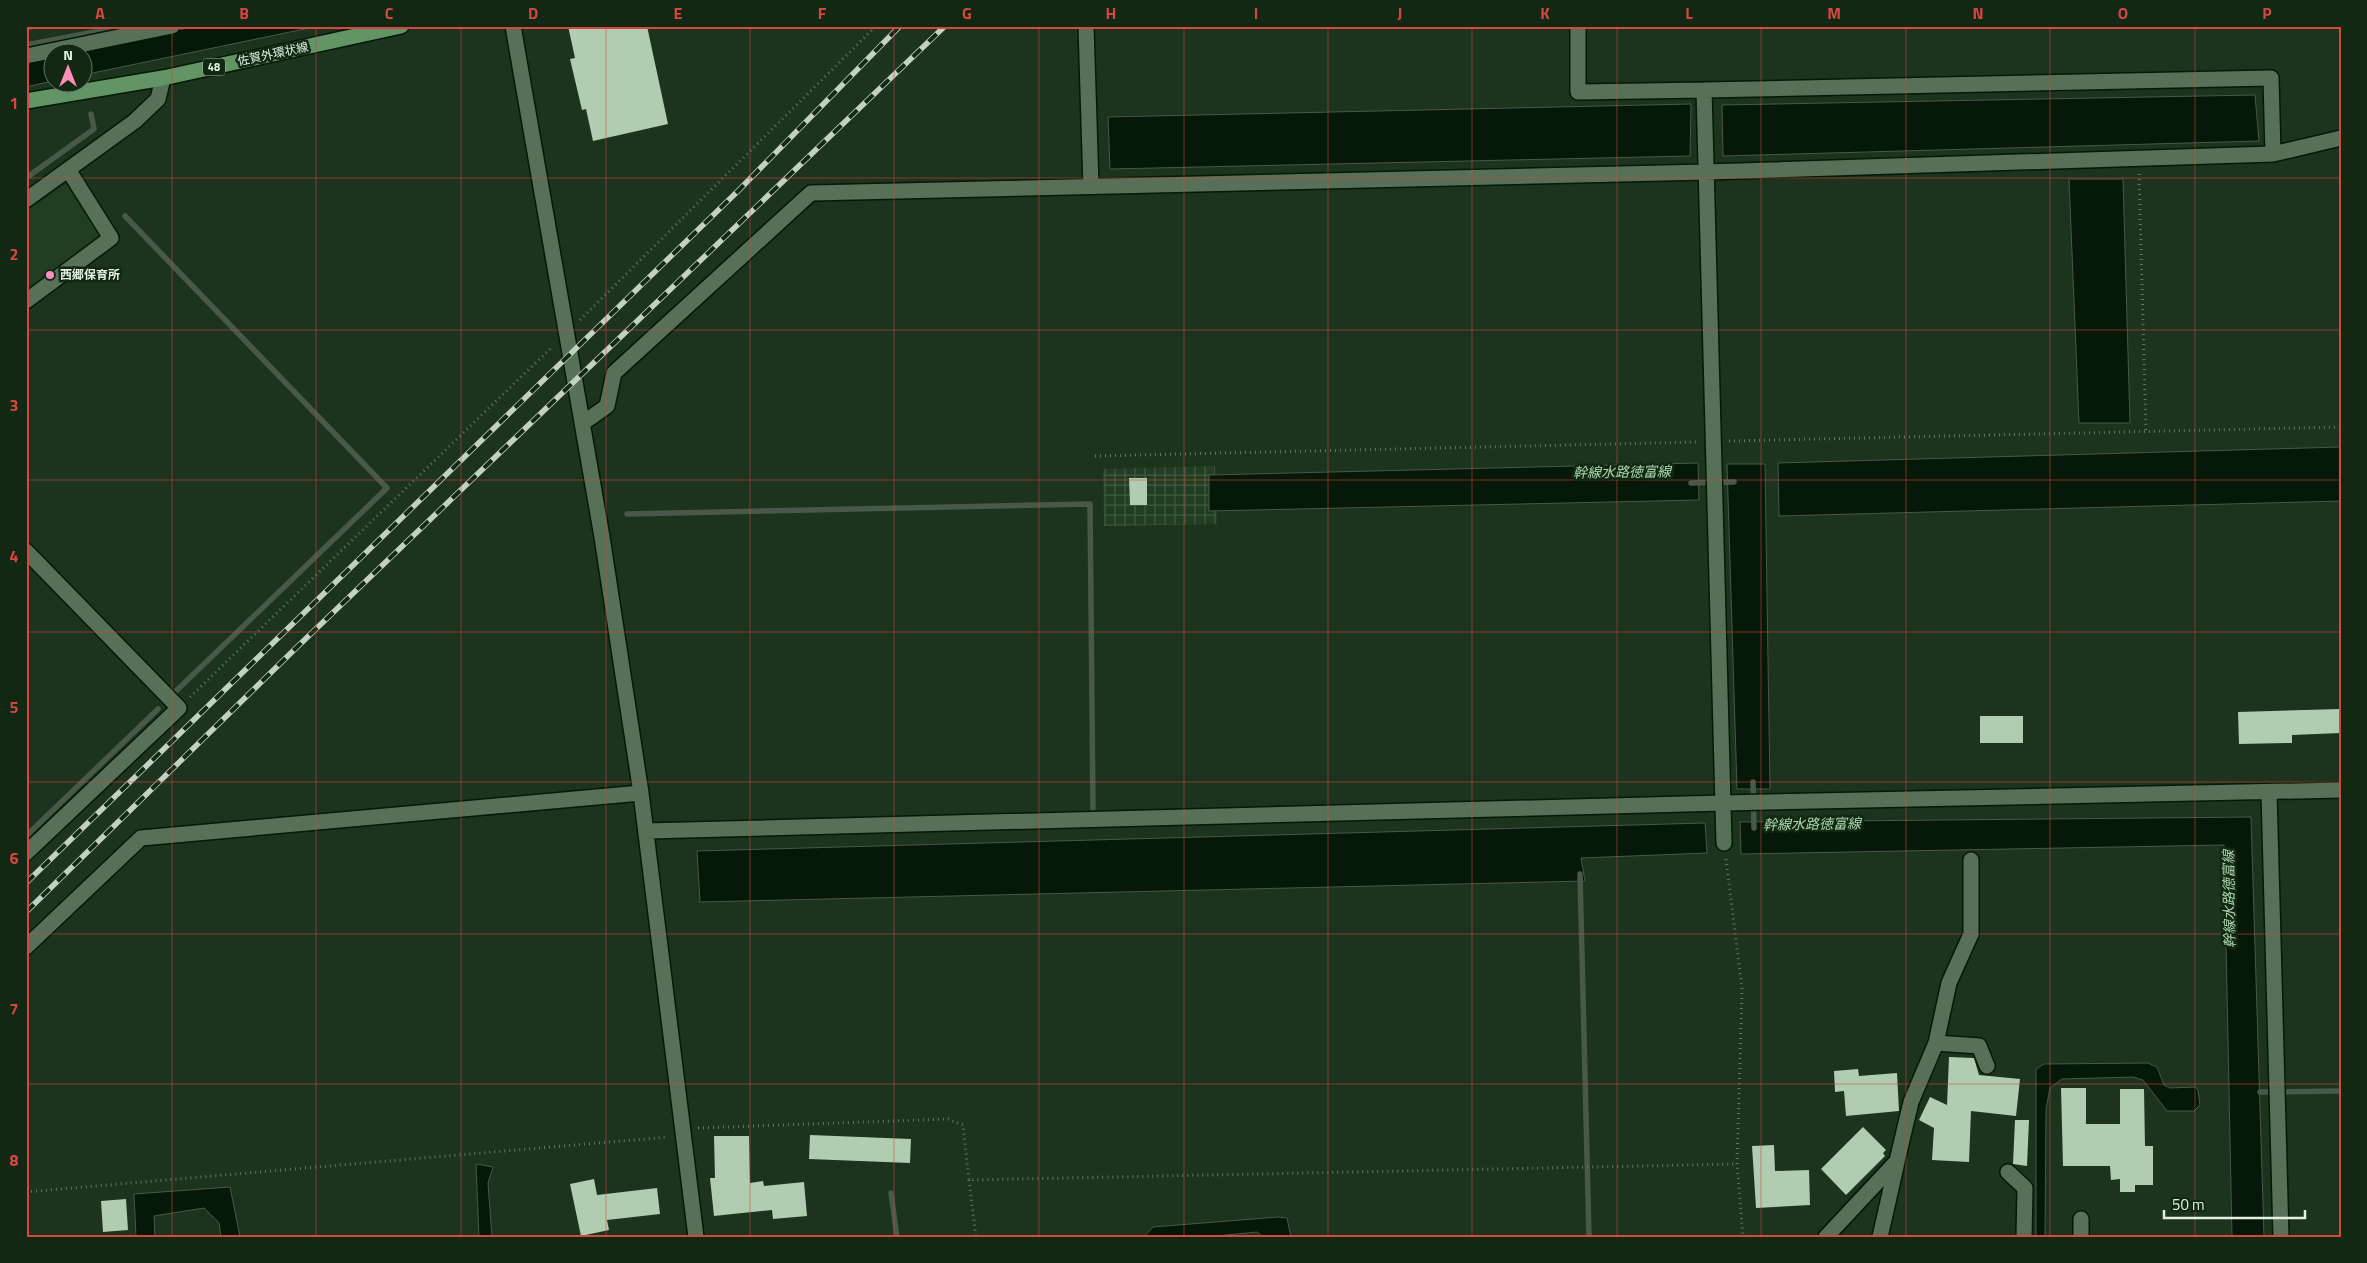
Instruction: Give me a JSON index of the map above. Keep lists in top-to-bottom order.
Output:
{
  "streets": {
    "main road": ["佐賀外環状線", "48"]
  },
  "water": ["幹線水路徳富線"],
  "places": ["西郷保育所"],
  "scale_bar": "50 m",
  "north": "top",
  "grid": {
    "columns": [
      "A",
      "B",
      "C",
      "D",
      "E",
      "F",
      "G",
      "H",
      "I",
      "J",
      "K",
      "L",
      "M",
      "N",
      "O",
      "P"
    ],
    "rows": [
      "1",
      "2",
      "3",
      "4",
      "5",
      "6",
      "7",
      "8"
    ]
  }
}
